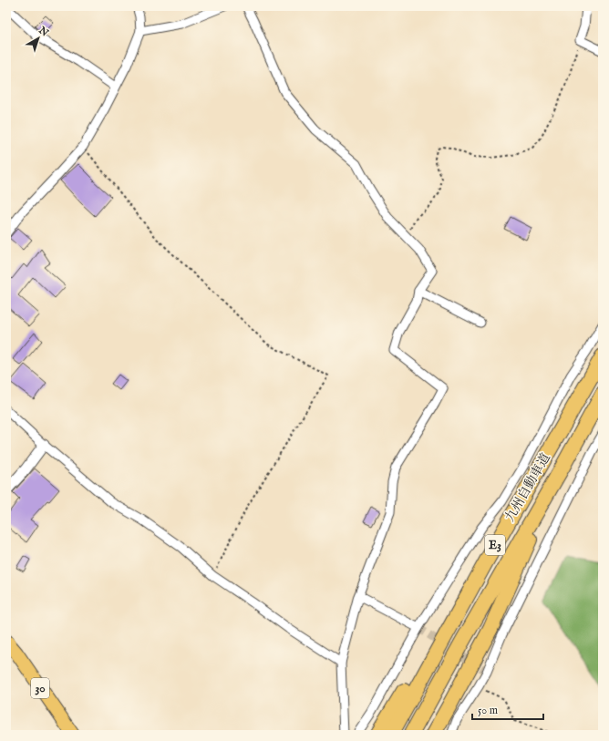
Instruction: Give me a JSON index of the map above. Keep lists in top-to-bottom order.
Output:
{
  "streets": {
    "highway": ["九州自動車道", "E3"],
    "main road": ["30"]
  },
  "scale_bar": "50 m",
  "north": "top right"
}
